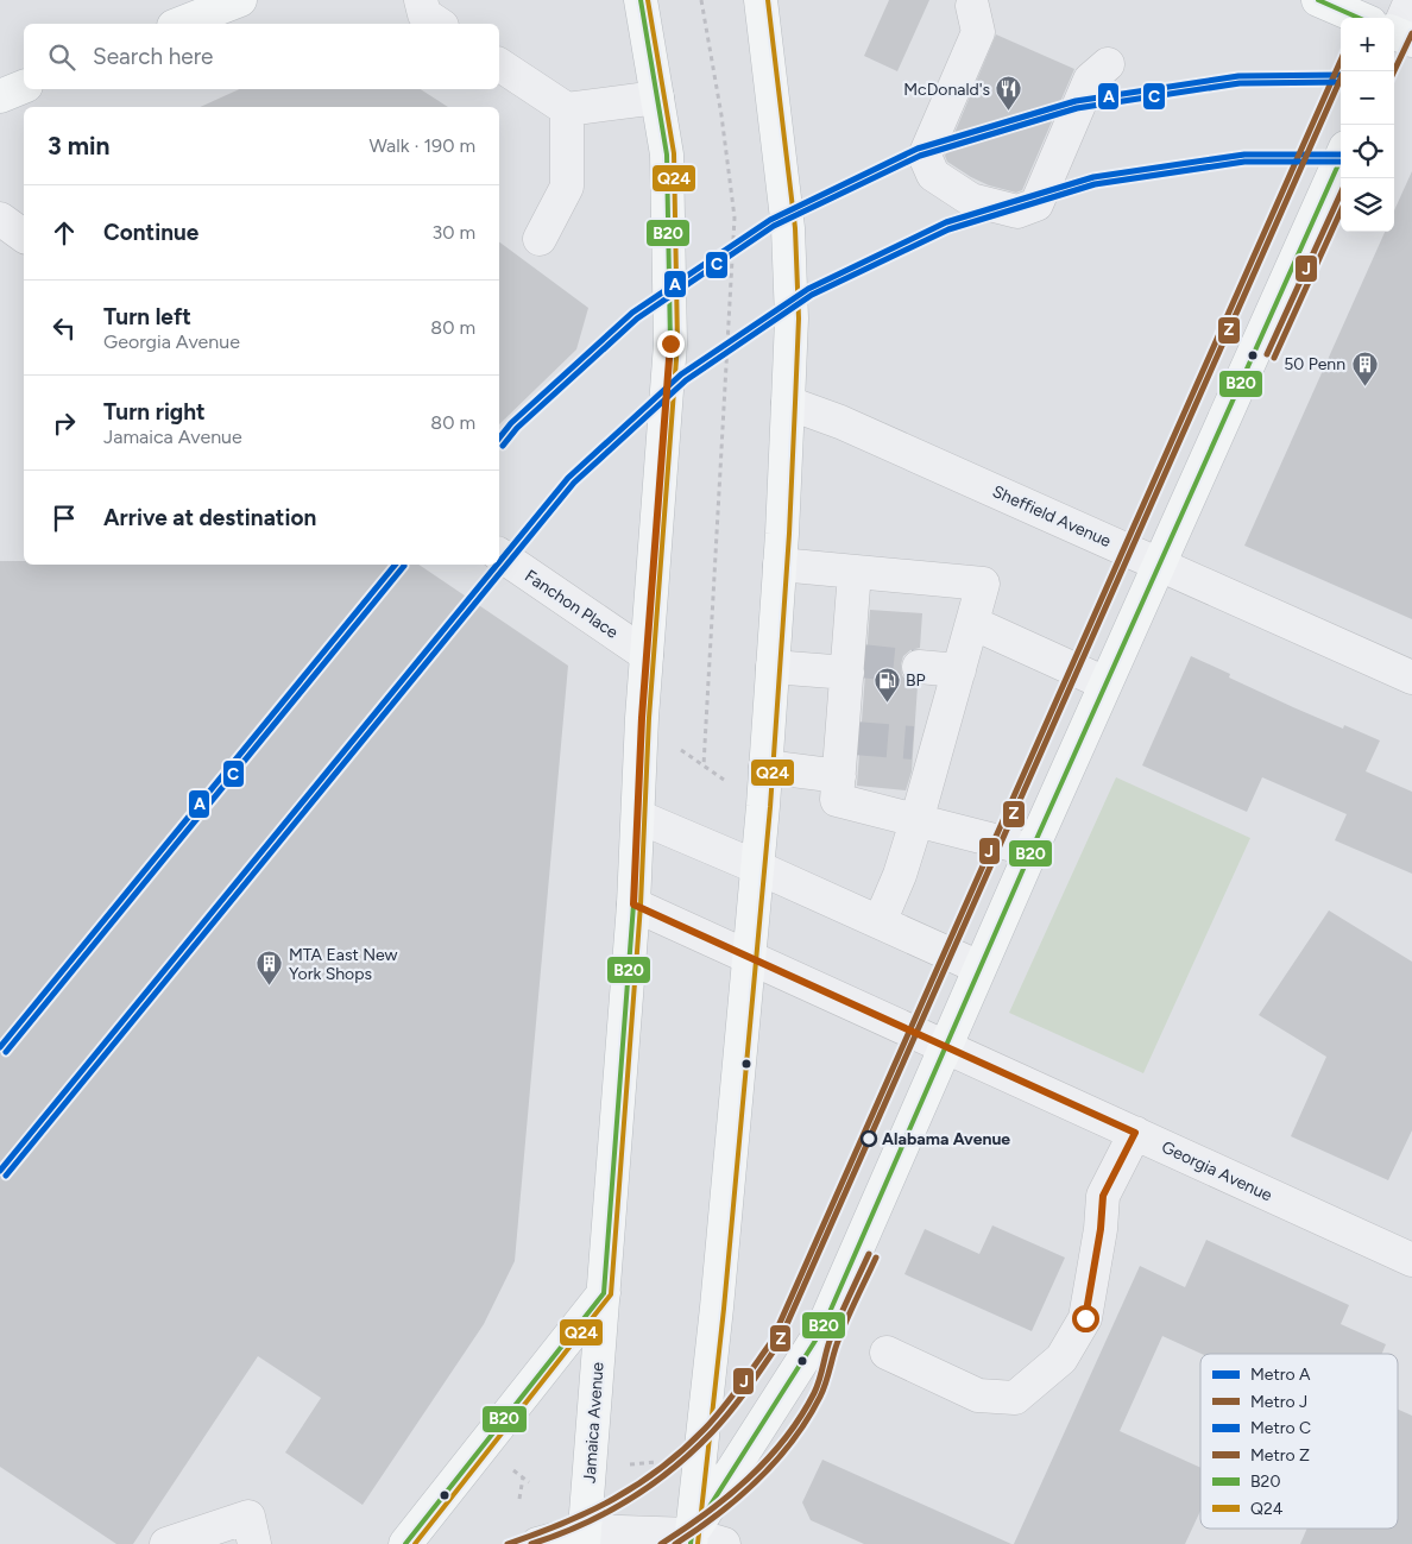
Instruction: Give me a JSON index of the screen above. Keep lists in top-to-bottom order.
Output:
{
  "streets": {
    "main road": ["Jamaica Avenue"],
    "street": ["Sheffield Avenue", "Fanchon Place", "Georgia Avenue"]
  },
  "crossings": [
    ["Fanchon Place", "Jamaica Avenue"],
    ["Georgia Avenue", "Jamaica Avenue"]
  ],
  "places": {
    "restaurant": ["McDonald's"],
    "building": ["50 Penn", "MTA East New York Shops"],
    "fuel station": ["BP"],
    "other": ["Alabama Avenue"]
  },
  "lines": [
    "transit line B20",
    "transit line Q24",
    "metro line J",
    "metro line Z",
    "metro line A",
    "metro line C"
  ],
  "legend": [
    "Metro A",
    "Metro J",
    "Metro C",
    "Metro Z",
    "B20",
    "Q24"
  ],
  "page": {
    "map_buttons": ["+", "−"],
    "search": "Search here",
    "heading": ["3 min", "Walk · 190 m"],
    "list": [
      ["Continue", "30 m"],
      ["Turn left", "Georgia Avenue", "80 m"],
      ["Turn right", "Jamaica Avenue", "80 m"],
      "Arrive at destination"
    ]
  }
}
